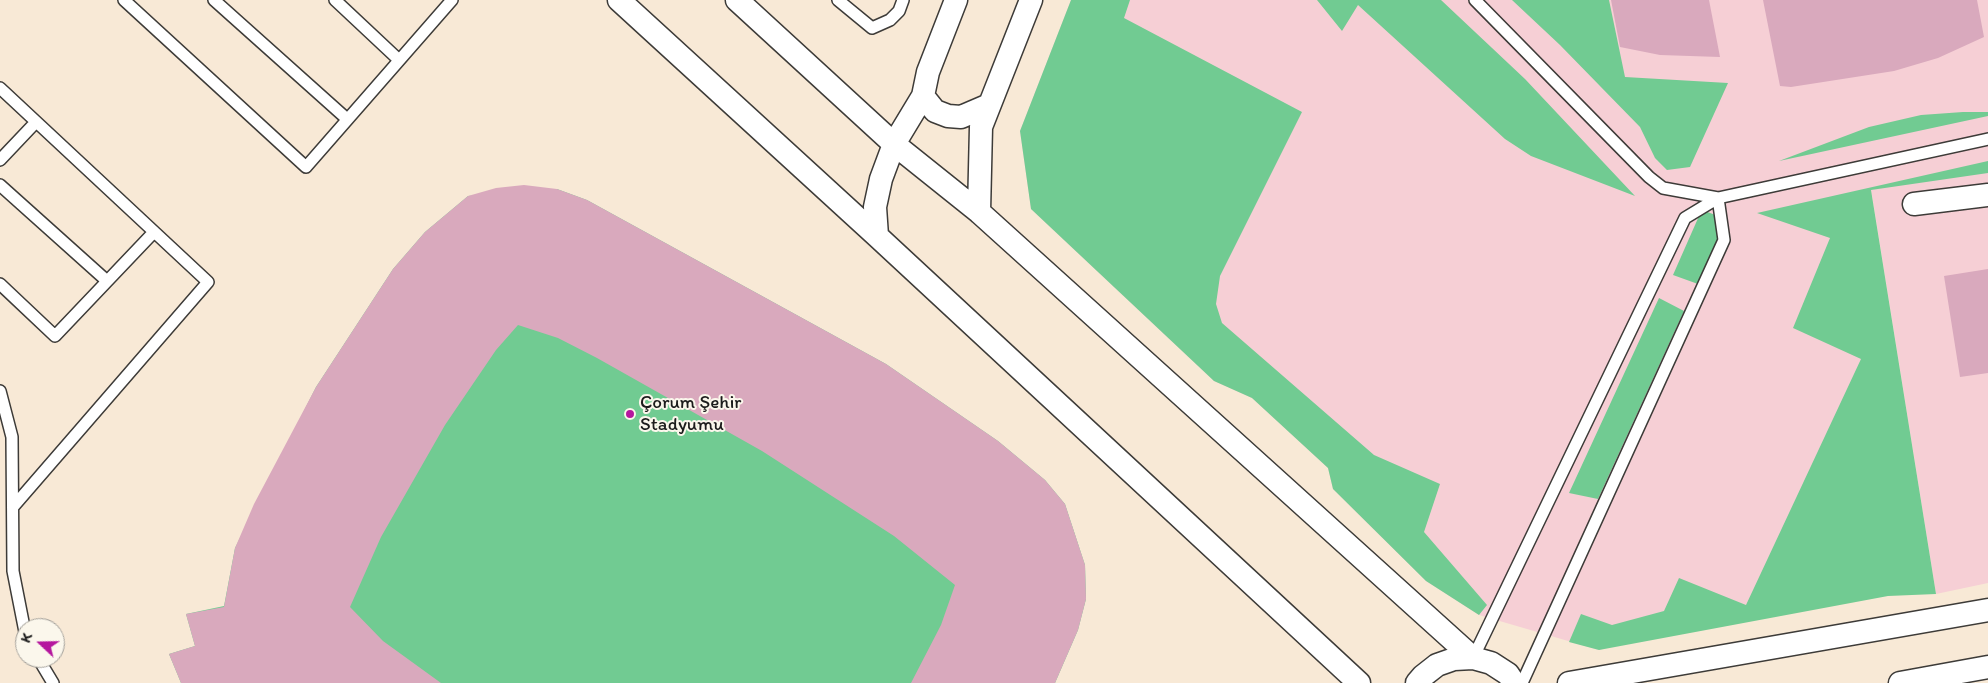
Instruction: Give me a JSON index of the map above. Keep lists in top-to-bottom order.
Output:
{
  "places": ["Çorum Şehir Stadyumu"],
  "north": "left"
}
